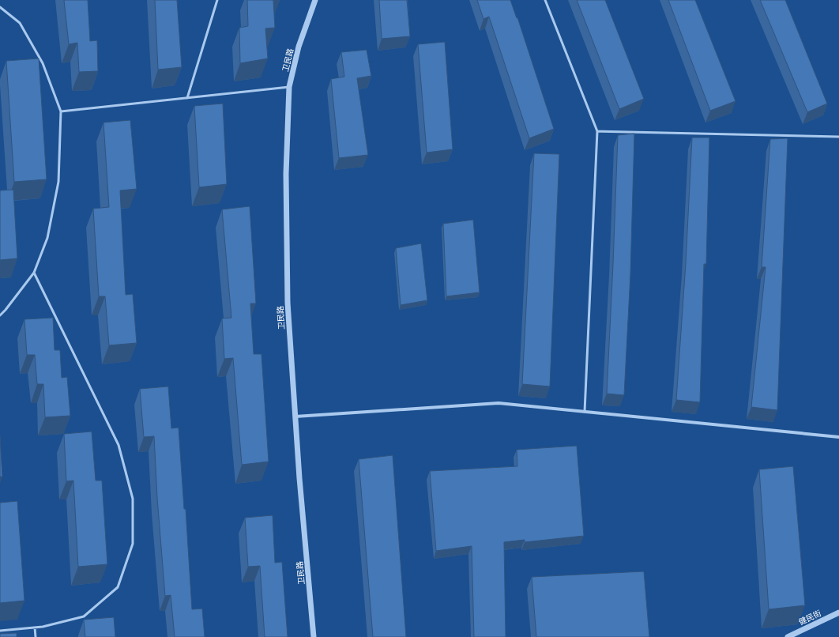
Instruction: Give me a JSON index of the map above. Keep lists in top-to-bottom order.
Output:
{
  "streets": {
    "street": ["卫民路", "健民街"]
  }
}
